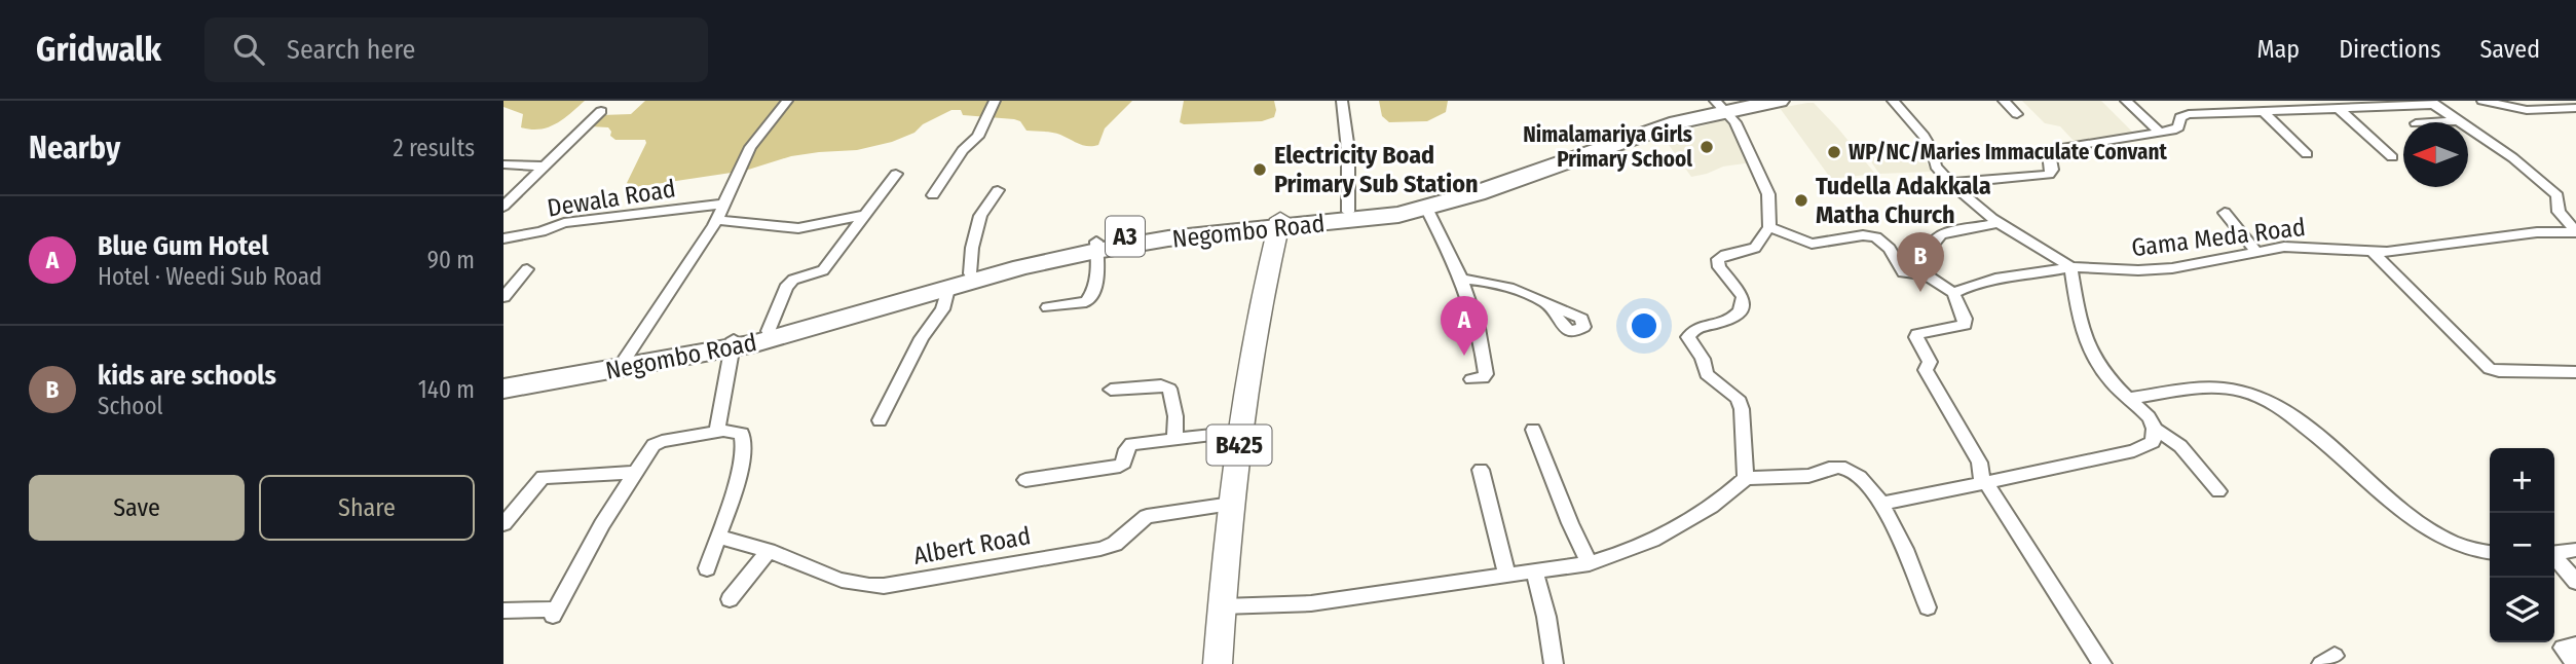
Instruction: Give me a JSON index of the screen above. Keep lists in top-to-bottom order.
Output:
{
  "streets": {
    "highway": ["Negombo Road", "A3"],
    "main road": ["B425"],
    "street": ["Dewala Road", "Gama Meda Road", "Albert Road"]
  },
  "crossings": [
    ["Negombo Road", "B425"],
    ["B425", "Albert Road"]
  ],
  "places": [
    "Nimalamariya Girls Primary School",
    "WP/NC/Maries Immaculate Convant",
    "Electricity Boad Primary Sub Station",
    "Tudella Adakkala Matha Church"
  ],
  "north": "left",
  "page": {
    "header": "Gridwalk",
    "search": "Search here",
    "nav": ["Map", "Directions", "Saved"],
    "heading": ["Nearby", "2 results"],
    "list": [
      {
        "mark": "A",
        "name": "Blue Gum Hotel",
        "note": "Hotel · Weedi Sub Road",
        "value": "90 m"
      },
      {
        "mark": "B",
        "name": "kids are schools",
        "note": "School",
        "value": "140 m"
      }
    ],
    "pins": ["B", "A"],
    "map_buttons": ["+", "−"],
    "buttons": ["Save", "Share"]
  }
}
